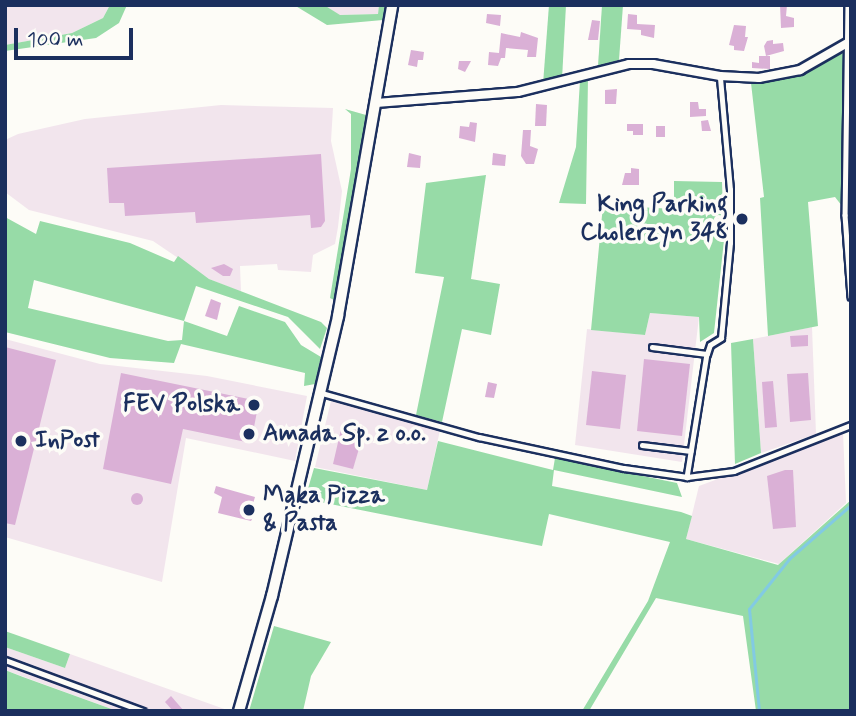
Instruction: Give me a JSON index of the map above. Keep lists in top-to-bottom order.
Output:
{
  "places": [
    "King Parking Cholerzyn 348",
    "FEV Polska",
    "Amada Sp. z o.o.",
    "InPost",
    "Mąka Pizza & Pasta"
  ],
  "scale_bar": "100 m"
}
